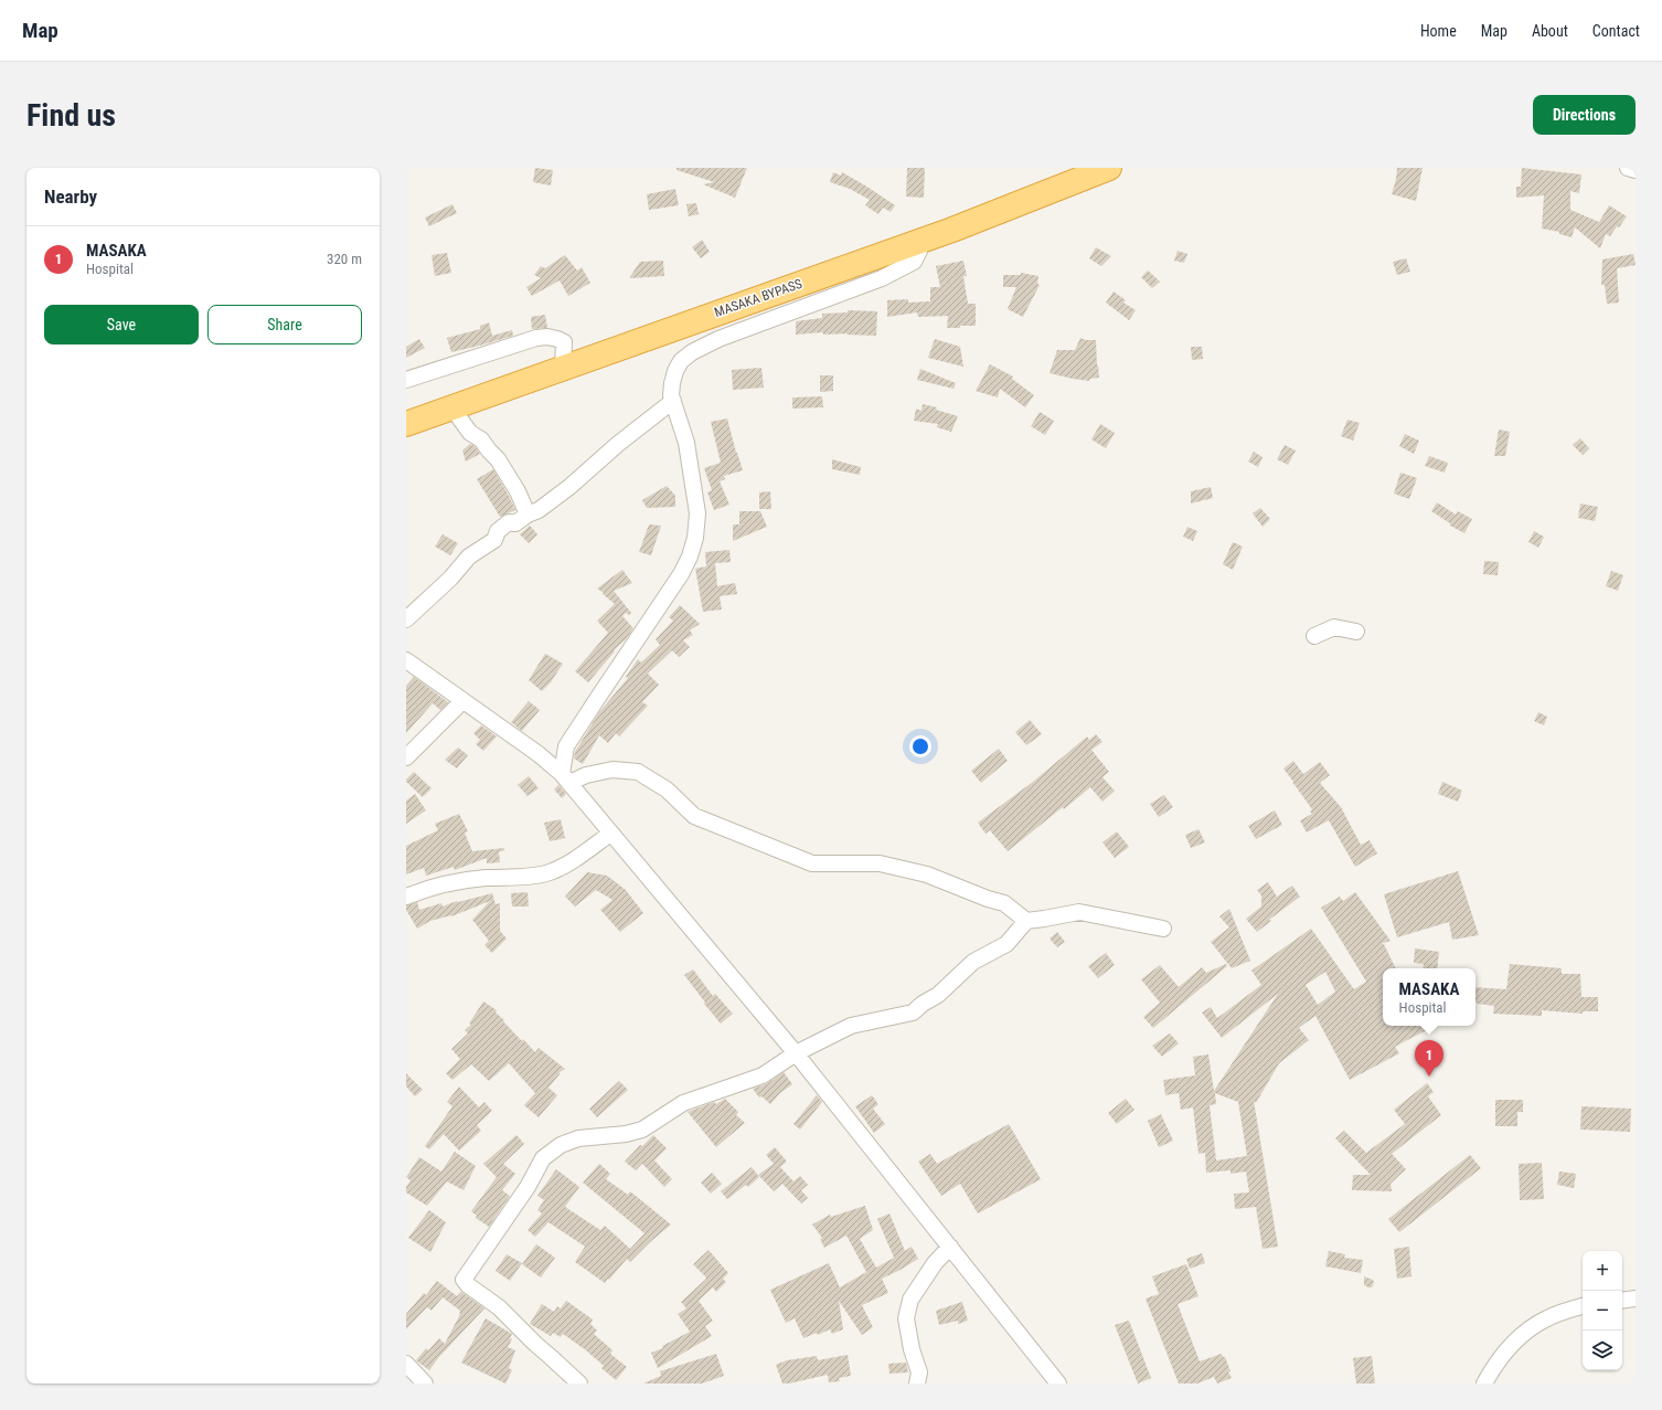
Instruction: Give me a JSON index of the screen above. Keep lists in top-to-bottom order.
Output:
{
  "streets": {
    "highway": ["MASAKA BYPASS"]
  },
  "page": {
    "header": "Map",
    "nav": [
      "Home",
      "Map",
      "About",
      "Contact"
    ],
    "buttons": [
      "Directions",
      ["Save", "Share"]
    ],
    "title": "Find us",
    "heading": "Nearby",
    "list": [
      {
        "mark": "1",
        "name": "MASAKA",
        "note": "Hospital",
        "value": "320 m"
      }
    ],
    "popup": ["MASAKA", "Hospital"],
    "pins": "1",
    "map_buttons": ["+", "−"]
  }
}
